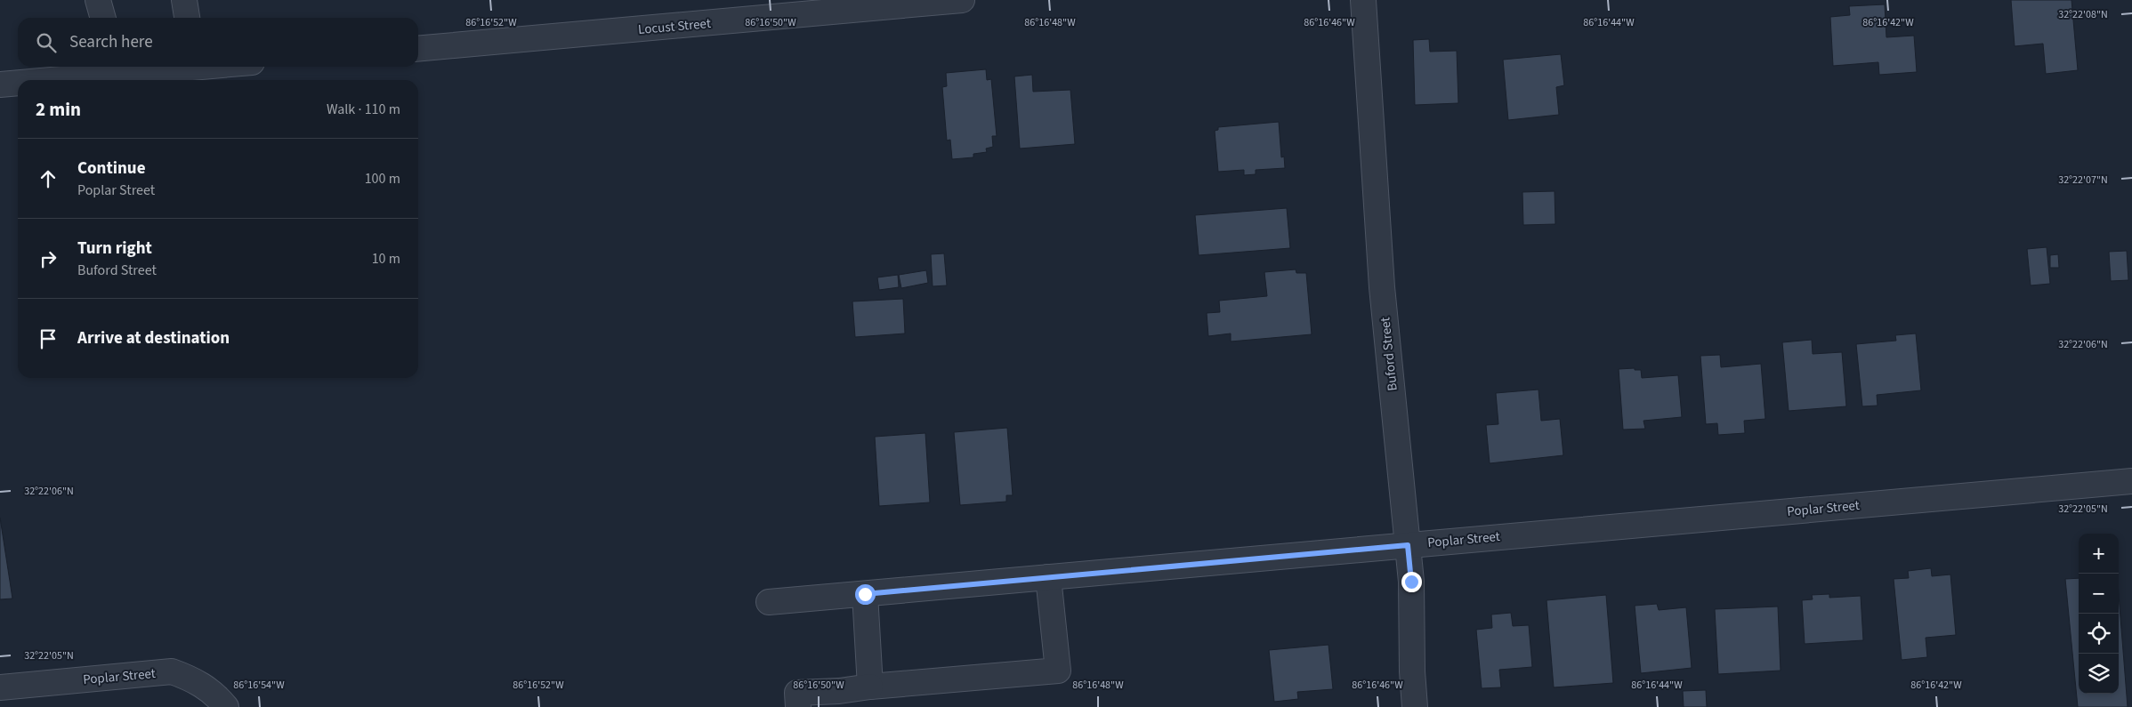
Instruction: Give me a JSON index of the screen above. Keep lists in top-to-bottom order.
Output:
{
  "streets": {
    "street": ["Locust Street", "Buford Street", "Poplar Street"]
  },
  "crossings": [
    ["Buford Street", "Poplar Street"]
  ],
  "page": {
    "search": "Search here",
    "heading": ["2 min", "Walk · 110 m"],
    "list": [
      ["Continue", "Poplar Street", "100 m"],
      ["Turn right", "Buford Street", "10 m"],
      "Arrive at destination"
    ],
    "map_buttons": ["+", "−"]
  },
  "coordinates": [
    "32°22'08\"N",
    "86°16'52\"W",
    "86°16'50\"W",
    "86°16'48\"W",
    "86°16'46\"W",
    "86°16'44\"W",
    "86°16'42\"W",
    "32°22'07\"N",
    "32°22'06\"N",
    "32°22'05\"N",
    "86°16'54\"W"
  ]
}
